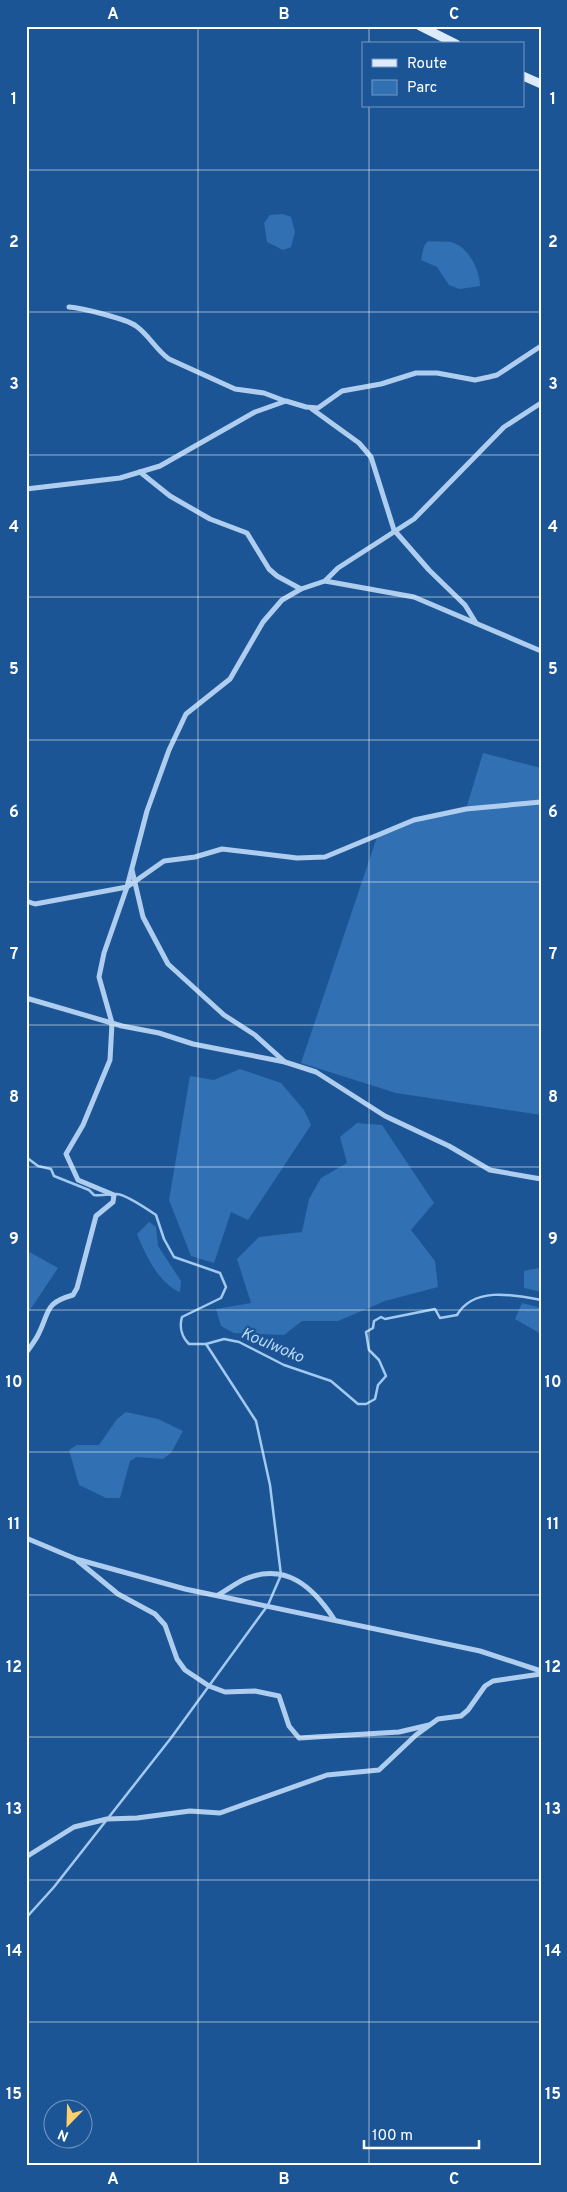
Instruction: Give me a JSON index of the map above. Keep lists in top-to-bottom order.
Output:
{
  "water": ["Koulwoko"],
  "legend": ["Route", "Parc"],
  "scale_bar": "100 m",
  "north": "bottom left",
  "grid": {
    "columns": ["A", "B", "C"],
    "rows": [
      "1",
      "2",
      "3",
      "4",
      "5",
      "6",
      "7",
      "8",
      "9",
      "10",
      "11",
      "12",
      "13",
      "14",
      "15"
    ]
  }
}
